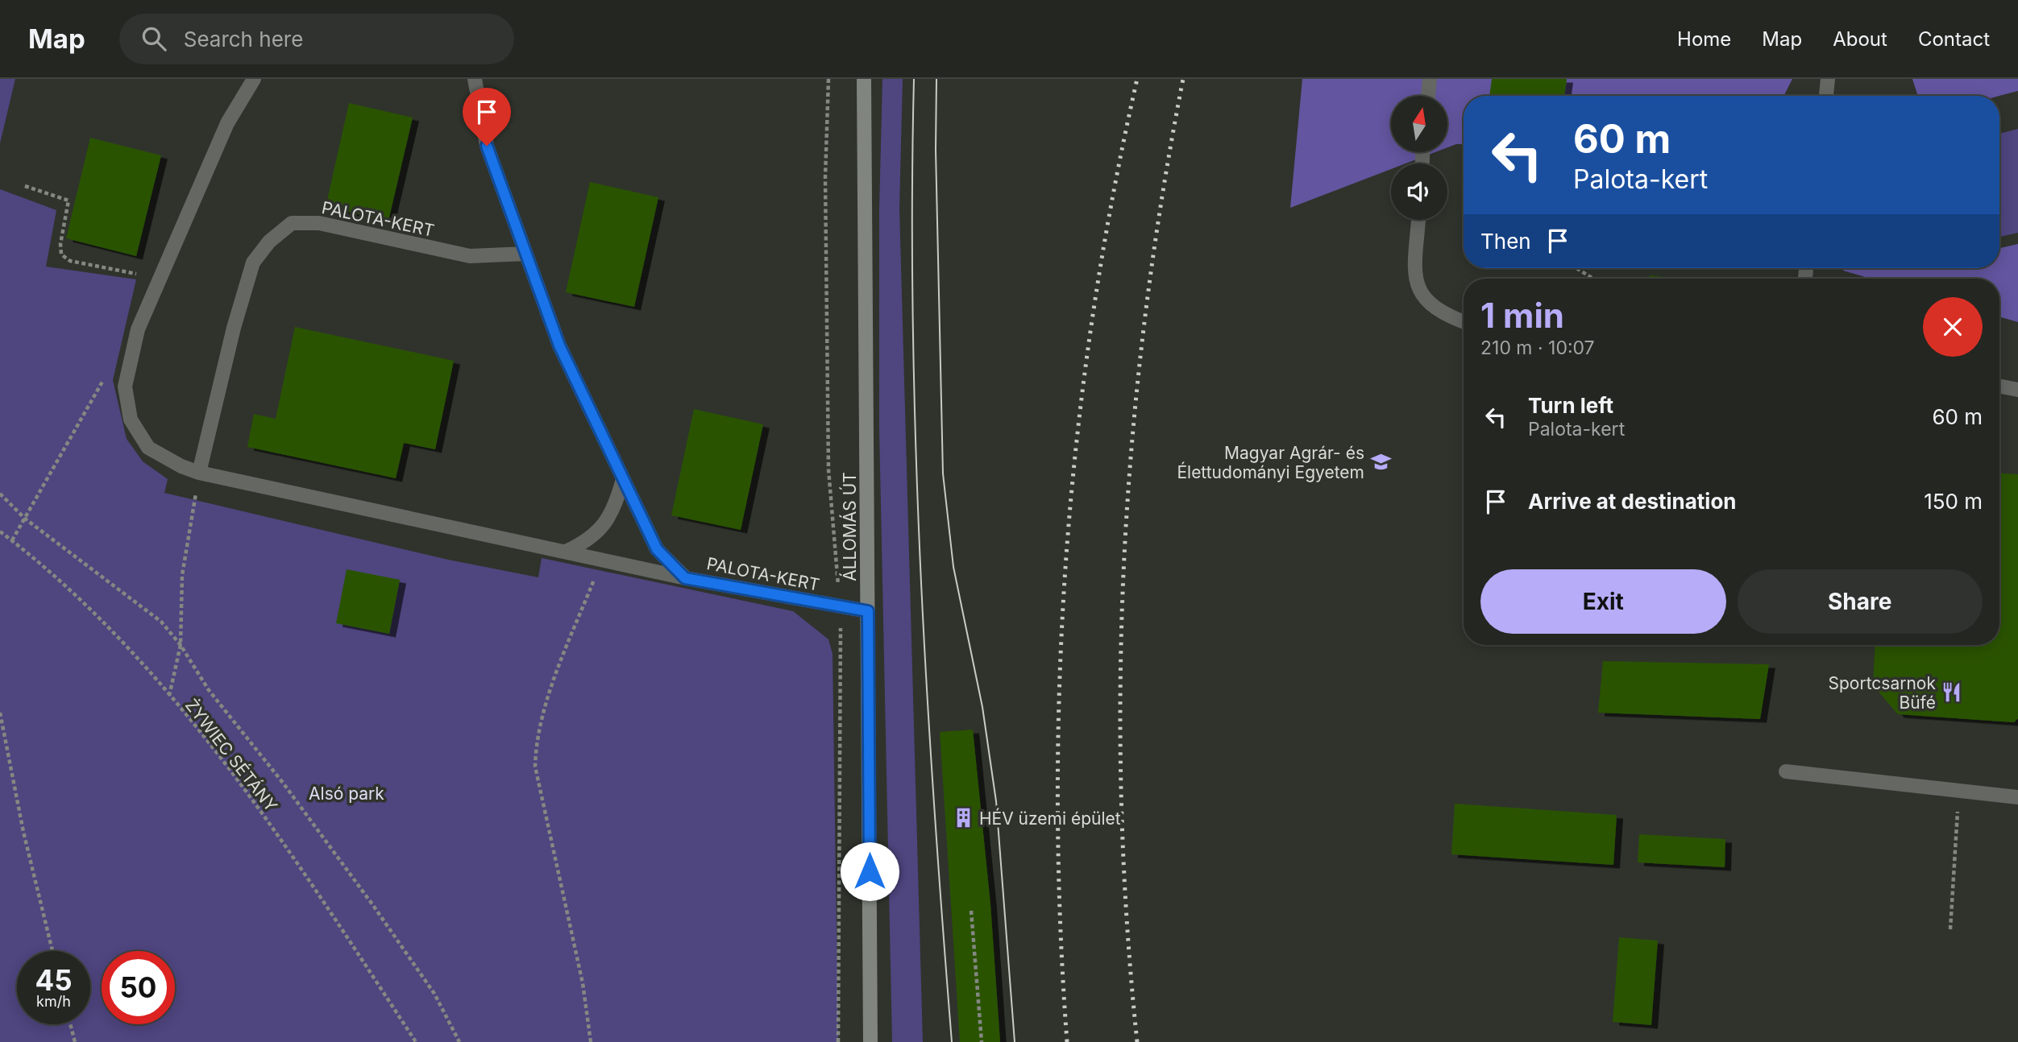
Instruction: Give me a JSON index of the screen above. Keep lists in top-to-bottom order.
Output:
{
  "streets": {
    "main road": ["ÁLLOMÁS ÚT"],
    "street": ["PALOTA-KERT"],
    "path": ["ŻYWIEC SÉTÁNY"]
  },
  "crossings": [
    ["PALOTA-KERT", "ÁLLOMÁS ÚT"]
  ],
  "parks": ["Alsó park"],
  "places": {
    "school or university": ["Magyar Agrár- és Élettudományi Egyetem"],
    "restaurant": ["Sportcsarnok Büfé"],
    "building": ["HÉV üzemi épület"]
  },
  "north": "top",
  "page": {
    "header": "Map",
    "search": "Search here",
    "nav": [
      "Home",
      "Map",
      "About",
      "Contact"
    ],
    "turn": ["60 m", "Palota-kert"],
    "then": "Then",
    "heading": ["1 min", "210 m · 10:07"],
    "list": [
      {
        "name": "Turn left",
        "note": "Palota-kert",
        "value": "60 m"
      },
      {
        "name": "Arrive at destination",
        "value": "150 m"
      }
    ],
    "buttons": ["Exit", "Share"],
    "speed": "45 km/h",
    "limit": "50"
  }
}
